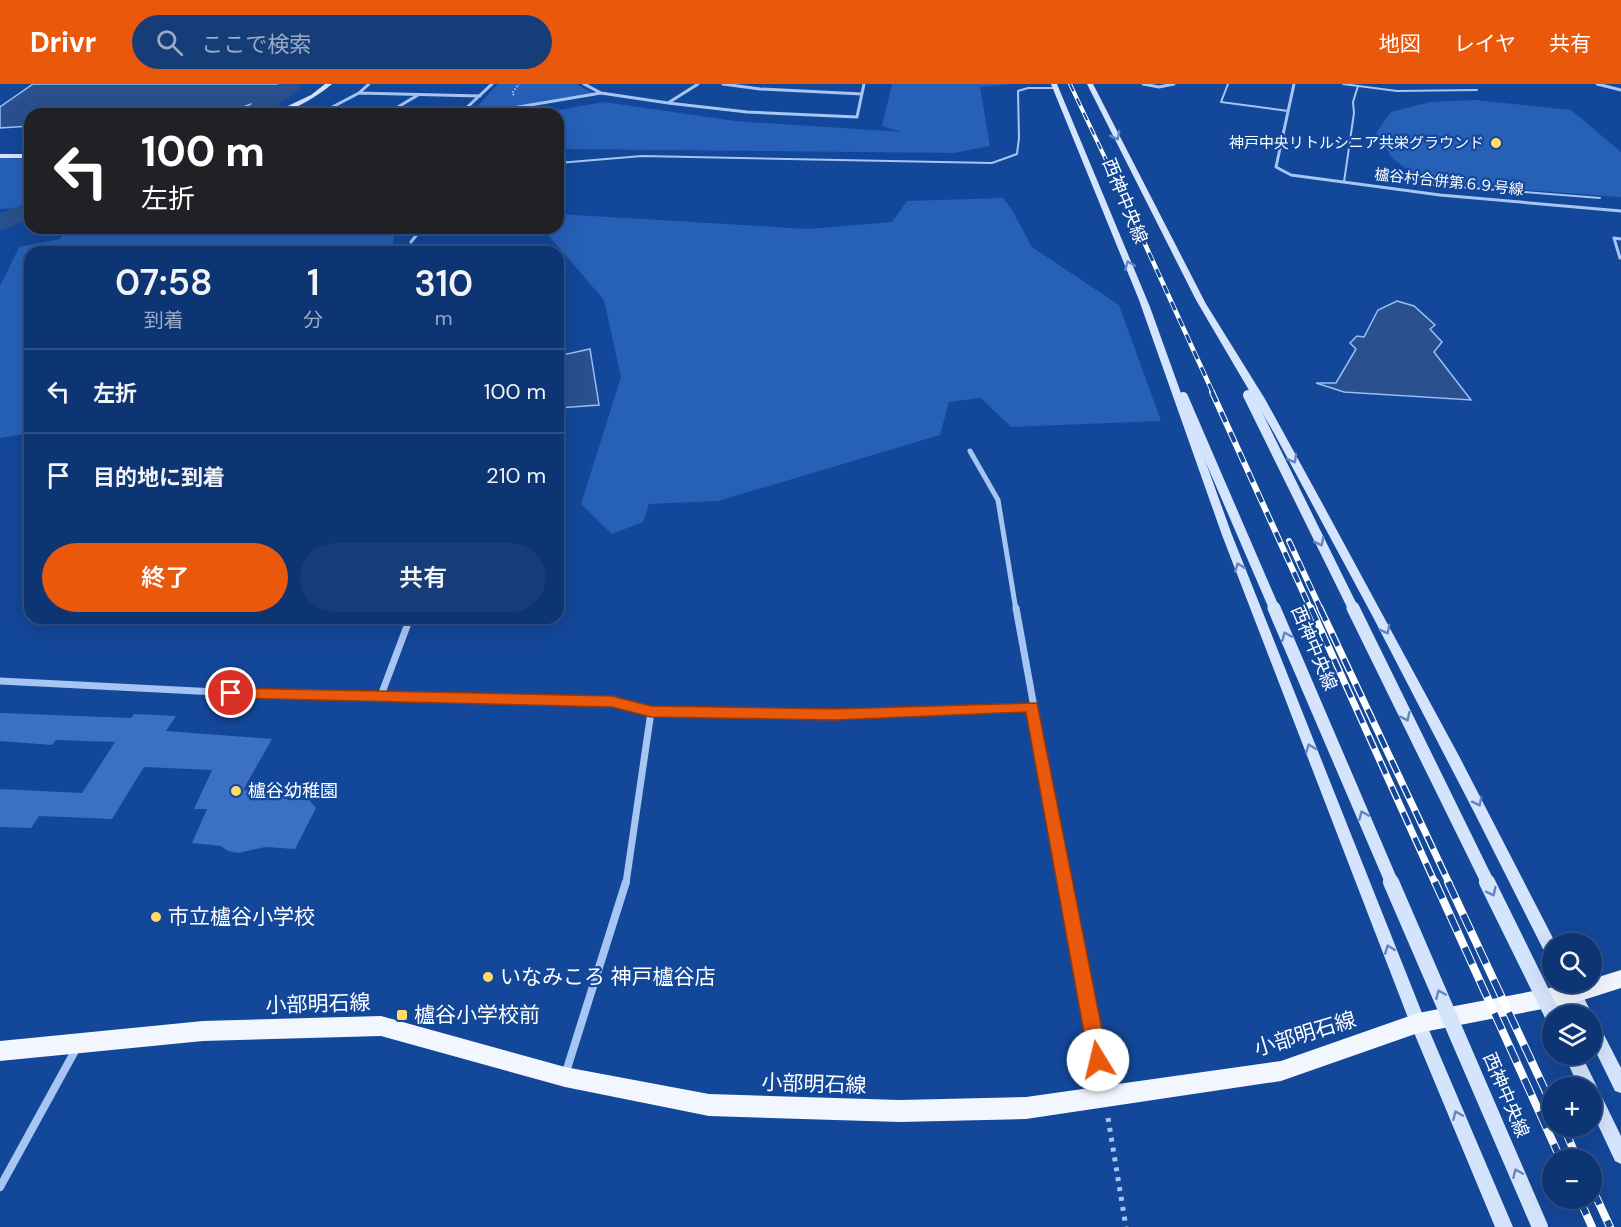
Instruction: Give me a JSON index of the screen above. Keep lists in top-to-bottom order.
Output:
{
  "streets": {
    "main road": ["小部明石線"],
    "street": ["櫨谷村合併第６９号線", "西神中央線"]
  },
  "places": {
    "other": [
      "神戸中央リトルシニア共栄グラウンド",
      "櫨谷幼稚園",
      "市立櫨谷小学校",
      "いなみころ 神戸櫨谷店"
    ],
    "transit": ["櫨谷小学校前"]
  },
  "page": {
    "header": "Drivr",
    "search": "ここで検索",
    "nav": ["地図", "レイヤ", "共有"],
    "turn": ["100 m", "左折"],
    "eta": [
      "07:58",
      "到着",
      "1",
      "分",
      "310",
      "m"
    ],
    "list": [
      {
        "name": "左折",
        "value": "100 m"
      },
      {
        "name": "目的地に到着",
        "value": "210 m"
      }
    ],
    "buttons": ["終了", "共有"],
    "map_buttons": ["+", "−"]
  }
}
